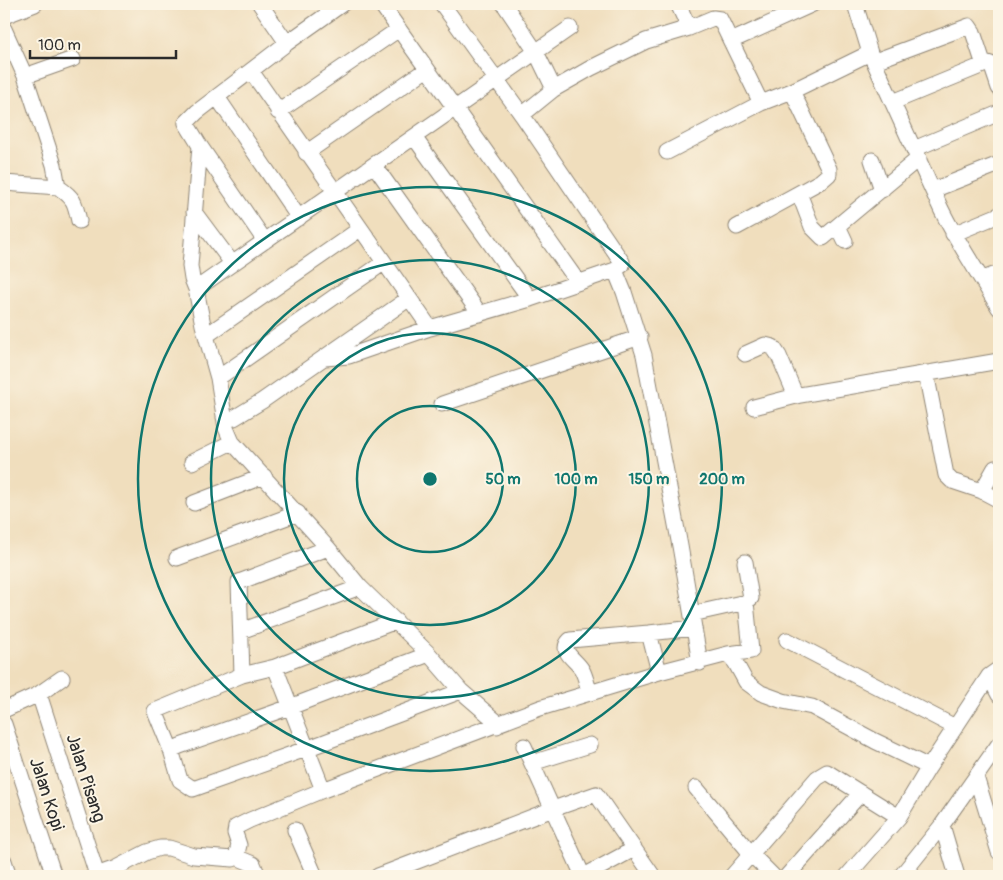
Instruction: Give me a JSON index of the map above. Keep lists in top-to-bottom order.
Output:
{
  "streets": {
    "street": ["Jalan Pisang", "Jalan Kopi"]
  },
  "scale_bar": "100 m",
  "rings": [
    "50 m",
    "100 m",
    "150 m",
    "200 m"
  ]
}
